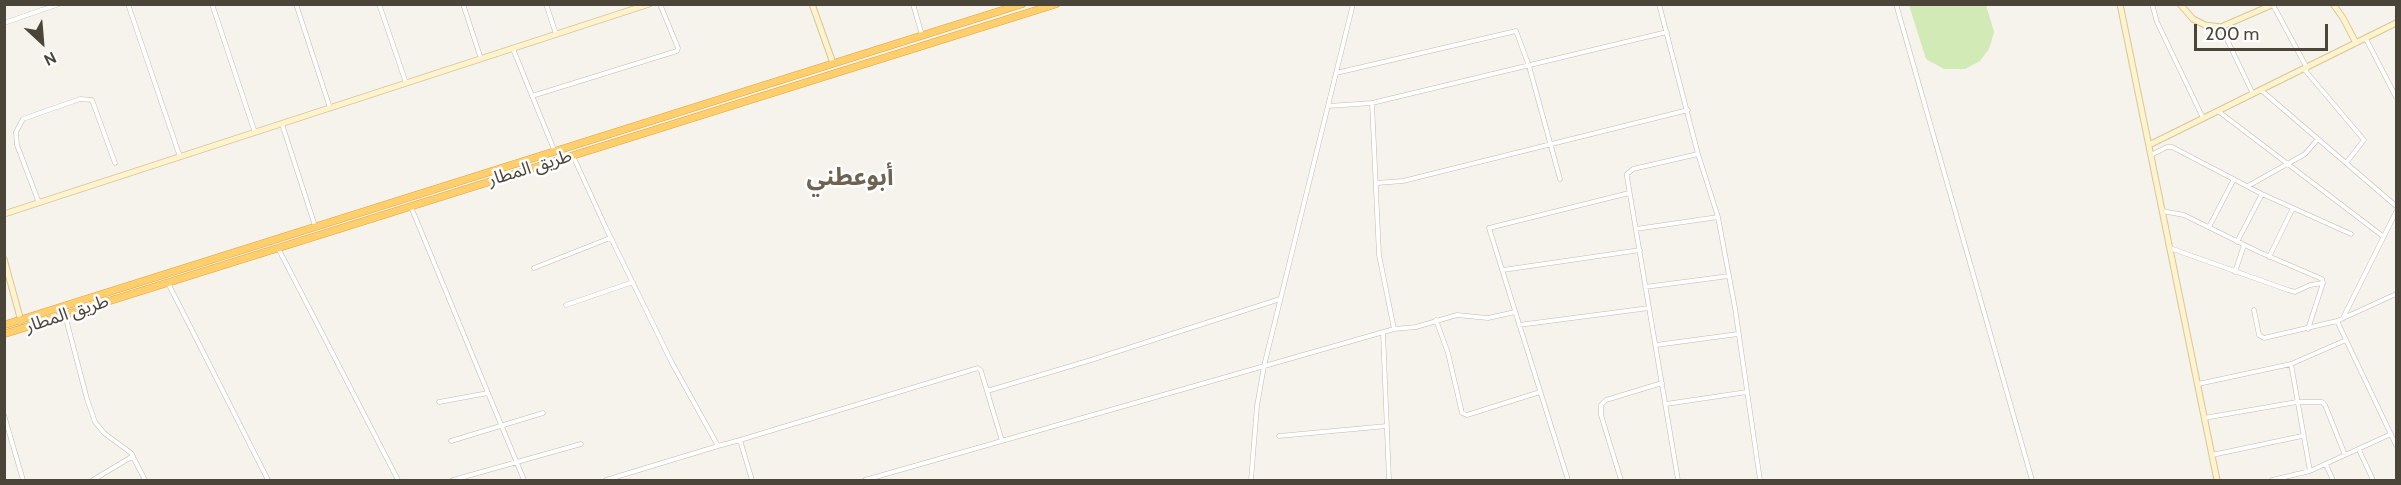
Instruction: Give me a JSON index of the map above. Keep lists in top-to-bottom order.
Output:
{
  "streets": {
    "highway": ["طريق المطار"]
  },
  "districts": ["أبوعطني"],
  "scale_bar": "200 m",
  "north": "bottom right"
}
